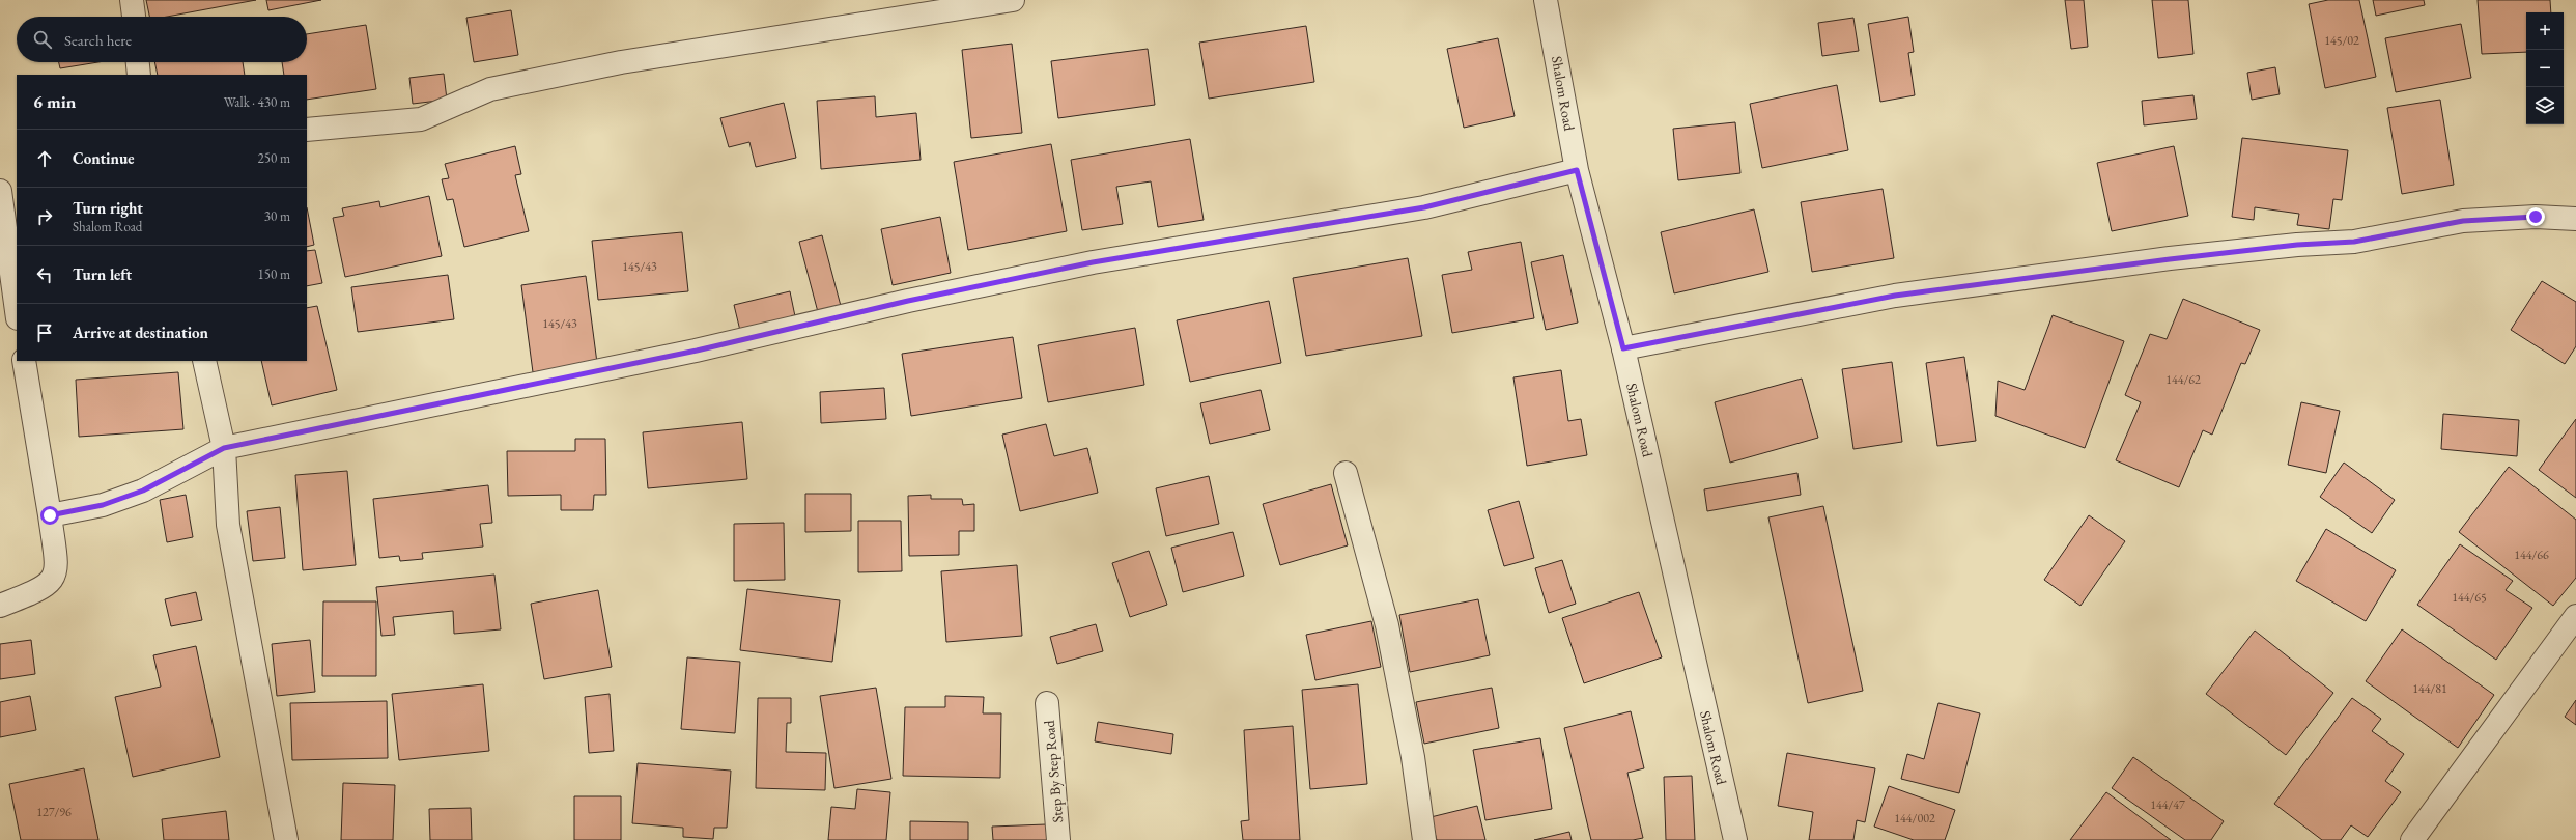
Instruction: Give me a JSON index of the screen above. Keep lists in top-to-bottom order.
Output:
{
  "streets": {
    "street": ["Shalom Road", "Step By Step Road"]
  },
  "house_numbers": [
    "145/02",
    "145/43",
    "145/43",
    "144/62",
    "144/66",
    "144/65",
    "144/81",
    "144/47",
    "127/96",
    "144/002"
  ],
  "page": {
    "map_buttons": ["+", "−"],
    "search": "Search here",
    "heading": ["6 min", "Walk · 430 m"],
    "list": [
      ["Continue", "250 m"],
      ["Turn right", "Shalom Road", "30 m"],
      ["Turn left", "150 m"],
      "Arrive at destination"
    ]
  }
}
